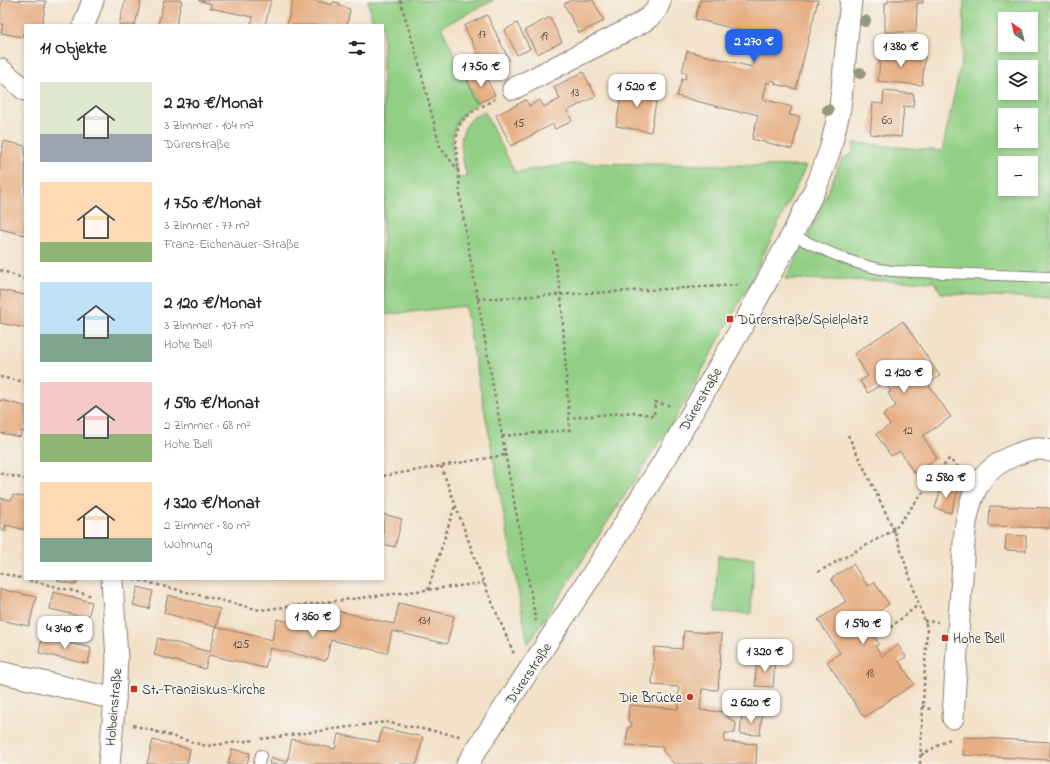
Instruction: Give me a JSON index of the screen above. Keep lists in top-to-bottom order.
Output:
{
  "streets": {
    "street": ["Dürerstraße", "Holbeinstraße"]
  },
  "places": {
    "transit": ["Dürerstraße/Spielplatz", "Hohe Bell", "St.-Franziskus-Kirche"],
    "other": ["Die Brücke"]
  },
  "house_numbers": [
    "17",
    "19",
    "13",
    "60",
    "15",
    "12",
    "131",
    "125",
    "18"
  ],
  "north": "top left",
  "page": {
    "map_buttons": ["+", "−"],
    "heading": "11 Objekte",
    "price": [
      "2 270 €",
      "1 380 €",
      "1 750 €",
      "1 520 €",
      "2 120 €",
      "2 580 €",
      "1 360 €",
      "1 590 €",
      "4 340 €",
      "1 320 €",
      "2 620 €"
    ],
    "list": [
      {
        "name": "2 270 €/Monat",
        "note": "3 Zimmer · 104 m² · Dürerstraße"
      },
      {
        "name": "1 750 €/Monat",
        "note": "3 Zimmer · 77 m² · Franz-Eichenauer-Straße"
      },
      {
        "name": "2 120 €/Monat",
        "note": "3 Zimmer · 107 m² · Hohe Bell"
      },
      {
        "name": "1 590 €/Monat",
        "note": "2 Zimmer · 68 m² · Hohe Bell"
      },
      {
        "name": "1 320 €/Monat",
        "note": "2 Zimmer · 80 m² · Wohnung"
      }
    ]
  }
}
